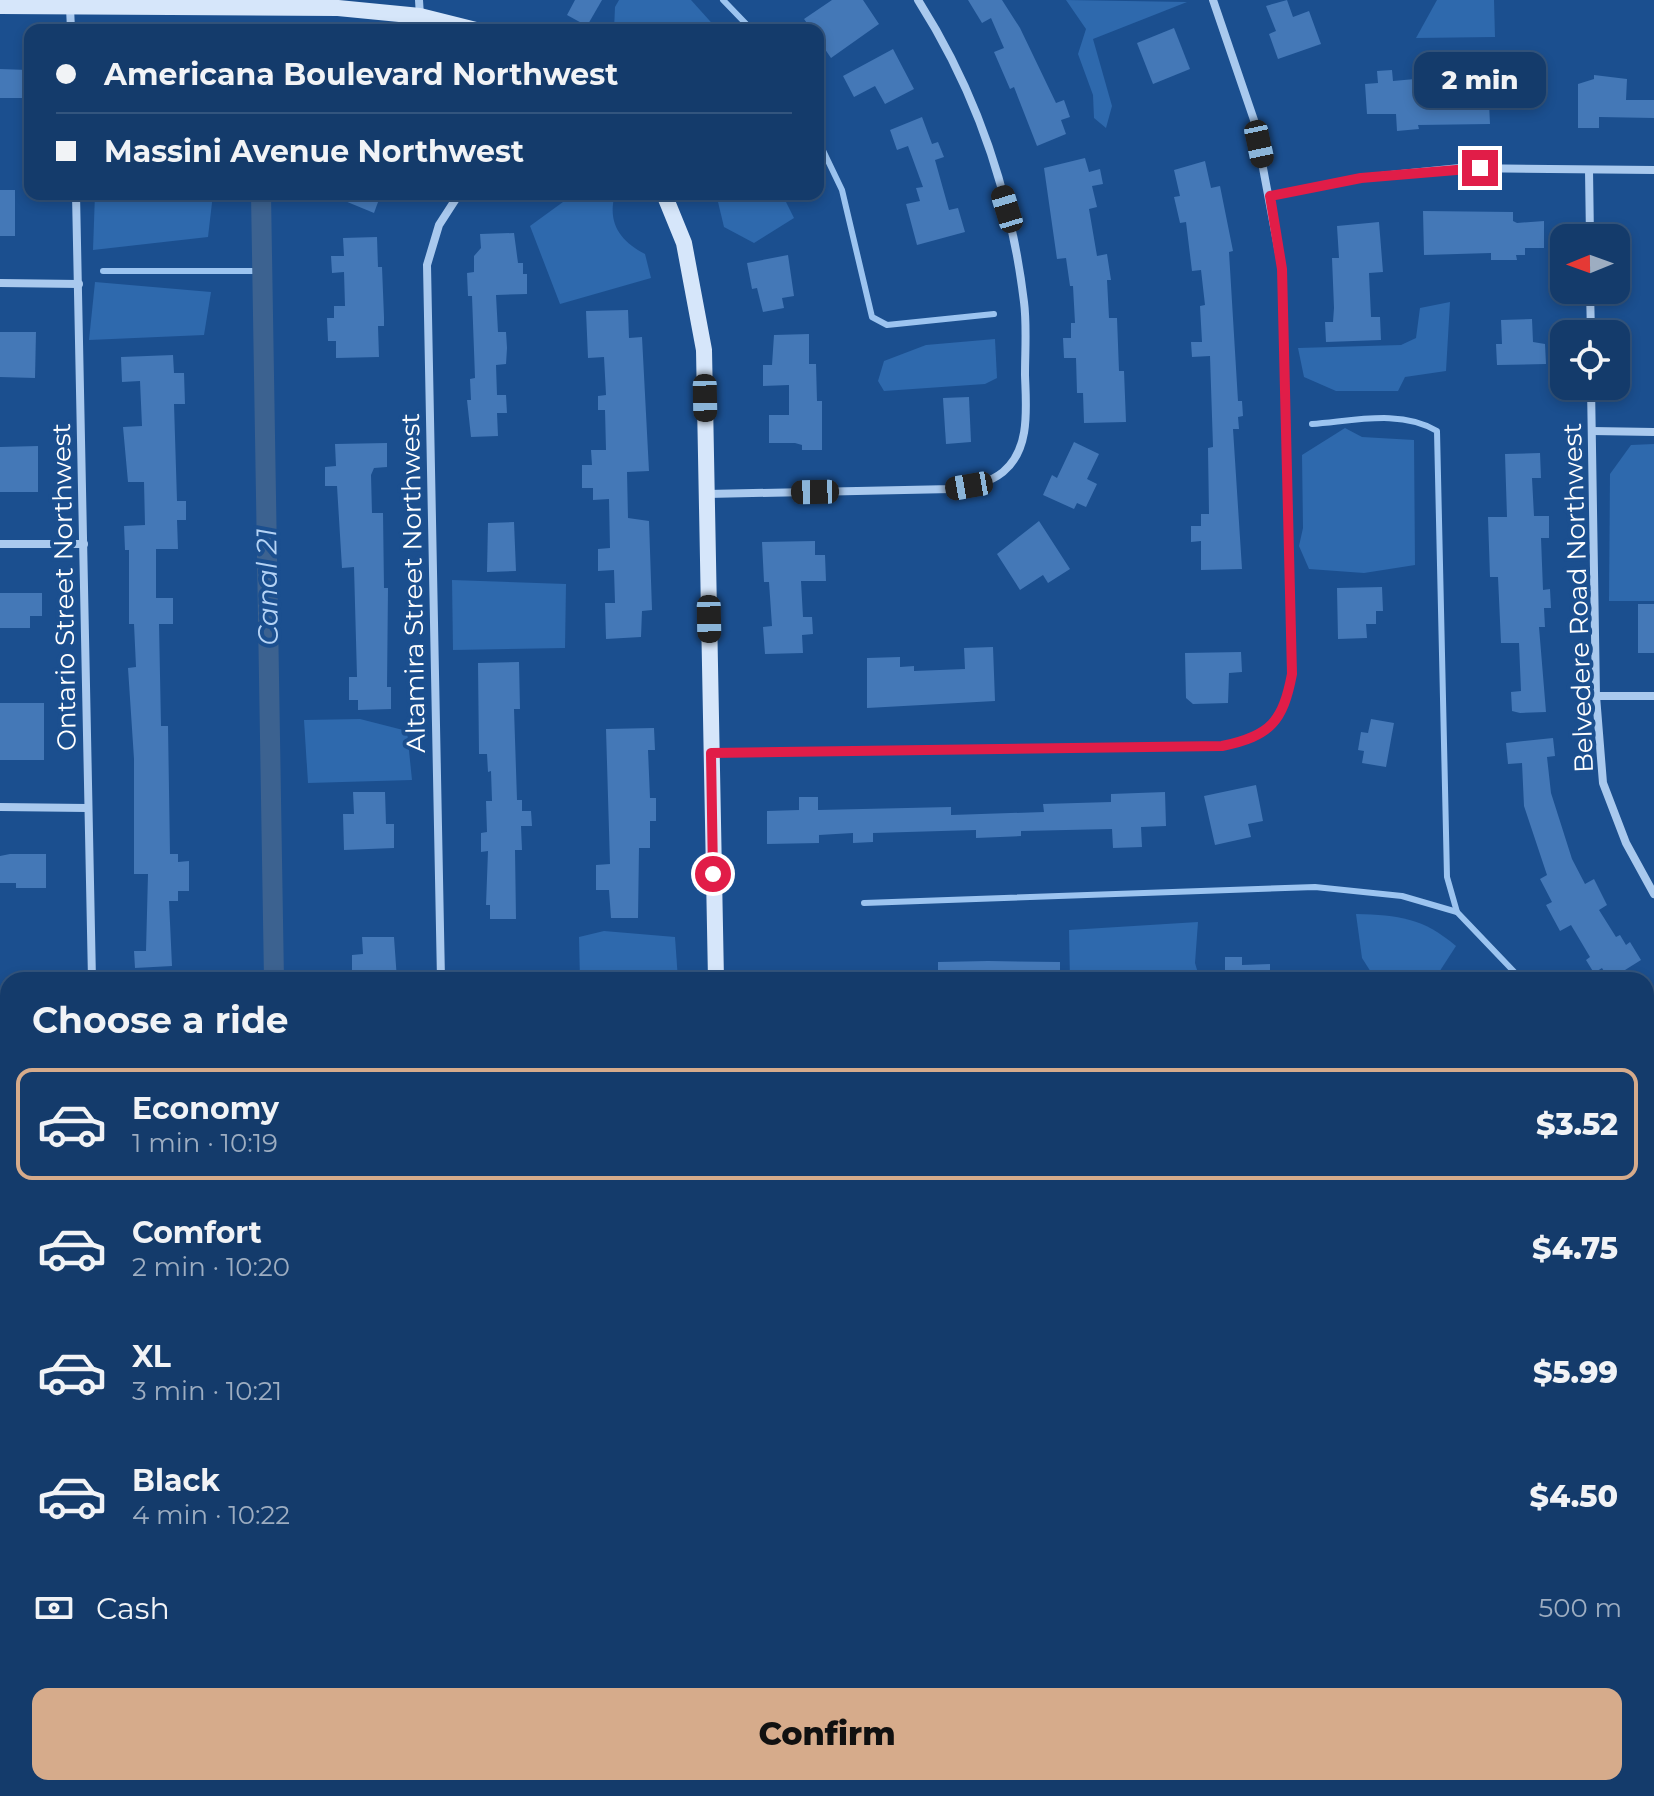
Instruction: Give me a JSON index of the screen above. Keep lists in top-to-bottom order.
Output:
{
  "streets": {
    "street": ["Altamira Street Northwest", "Ontario Street Northwest", "Belvedere Road Northwest"]
  },
  "water": ["Canal 21"],
  "north": "left",
  "page": {
    "banner": ["Americana Boulevard Northwest", "Massini Avenue Northwest"],
    "bubble": "2 min",
    "heading": "Choose a ride",
    "list": [
      {
        "name": "Economy",
        "note": "1 min · 10:19",
        "value": "$3.52"
      },
      {
        "name": "Comfort",
        "note": "2 min · 10:20",
        "value": "$4.75"
      },
      {
        "name": "XL",
        "note": "3 min · 10:21",
        "value": "$5.99"
      },
      {
        "name": "Black",
        "note": "4 min · 10:22",
        "value": "$4.50"
      }
    ],
    "pay": ["Cash", "500 m"],
    "buttons": "Confirm"
  }
}
